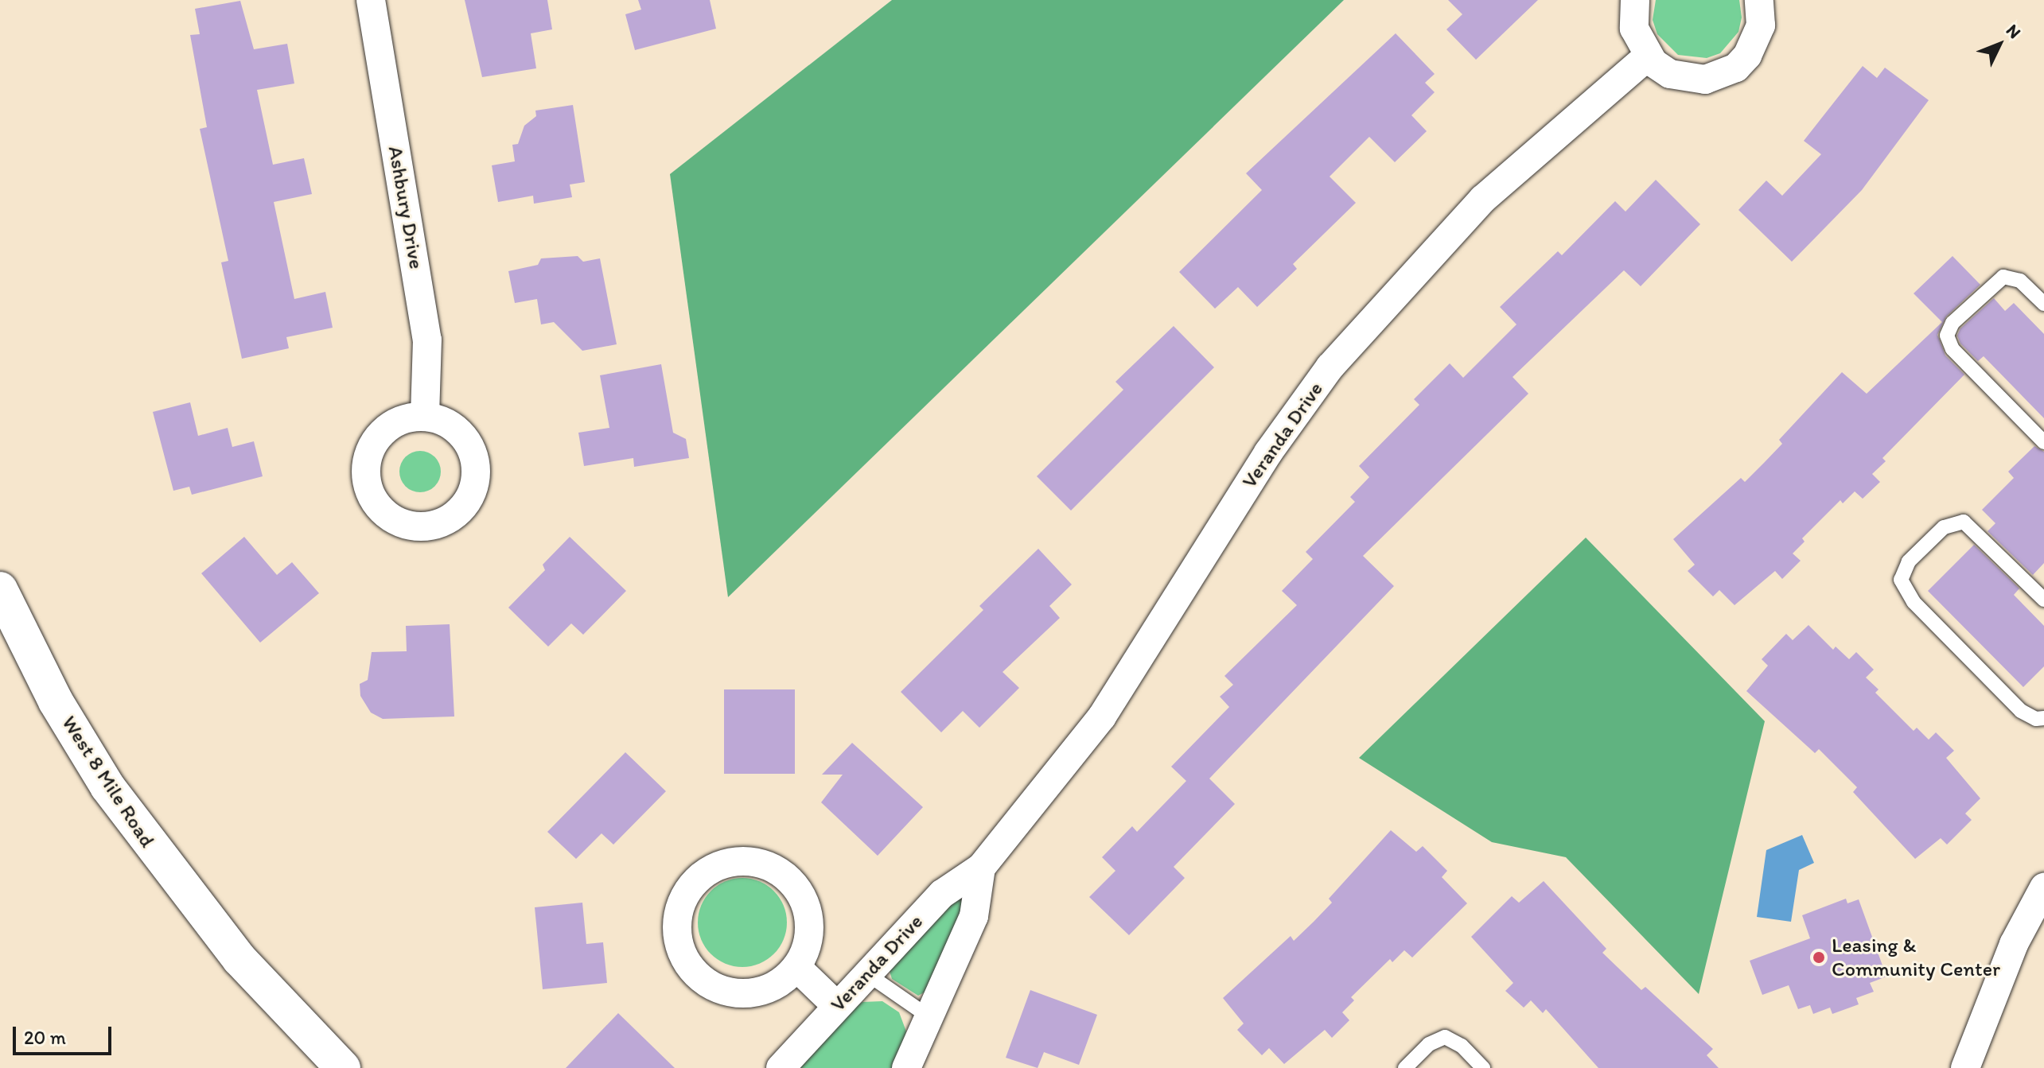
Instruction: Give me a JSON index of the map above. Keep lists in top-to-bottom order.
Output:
{
  "streets": {
    "main road": ["West 8 Mile Road"],
    "street": ["Ashbury Drive", "Veranda Drive"]
  },
  "places": ["Leasing & Community Center"],
  "scale_bar": "20 m",
  "north": "top right"
}
